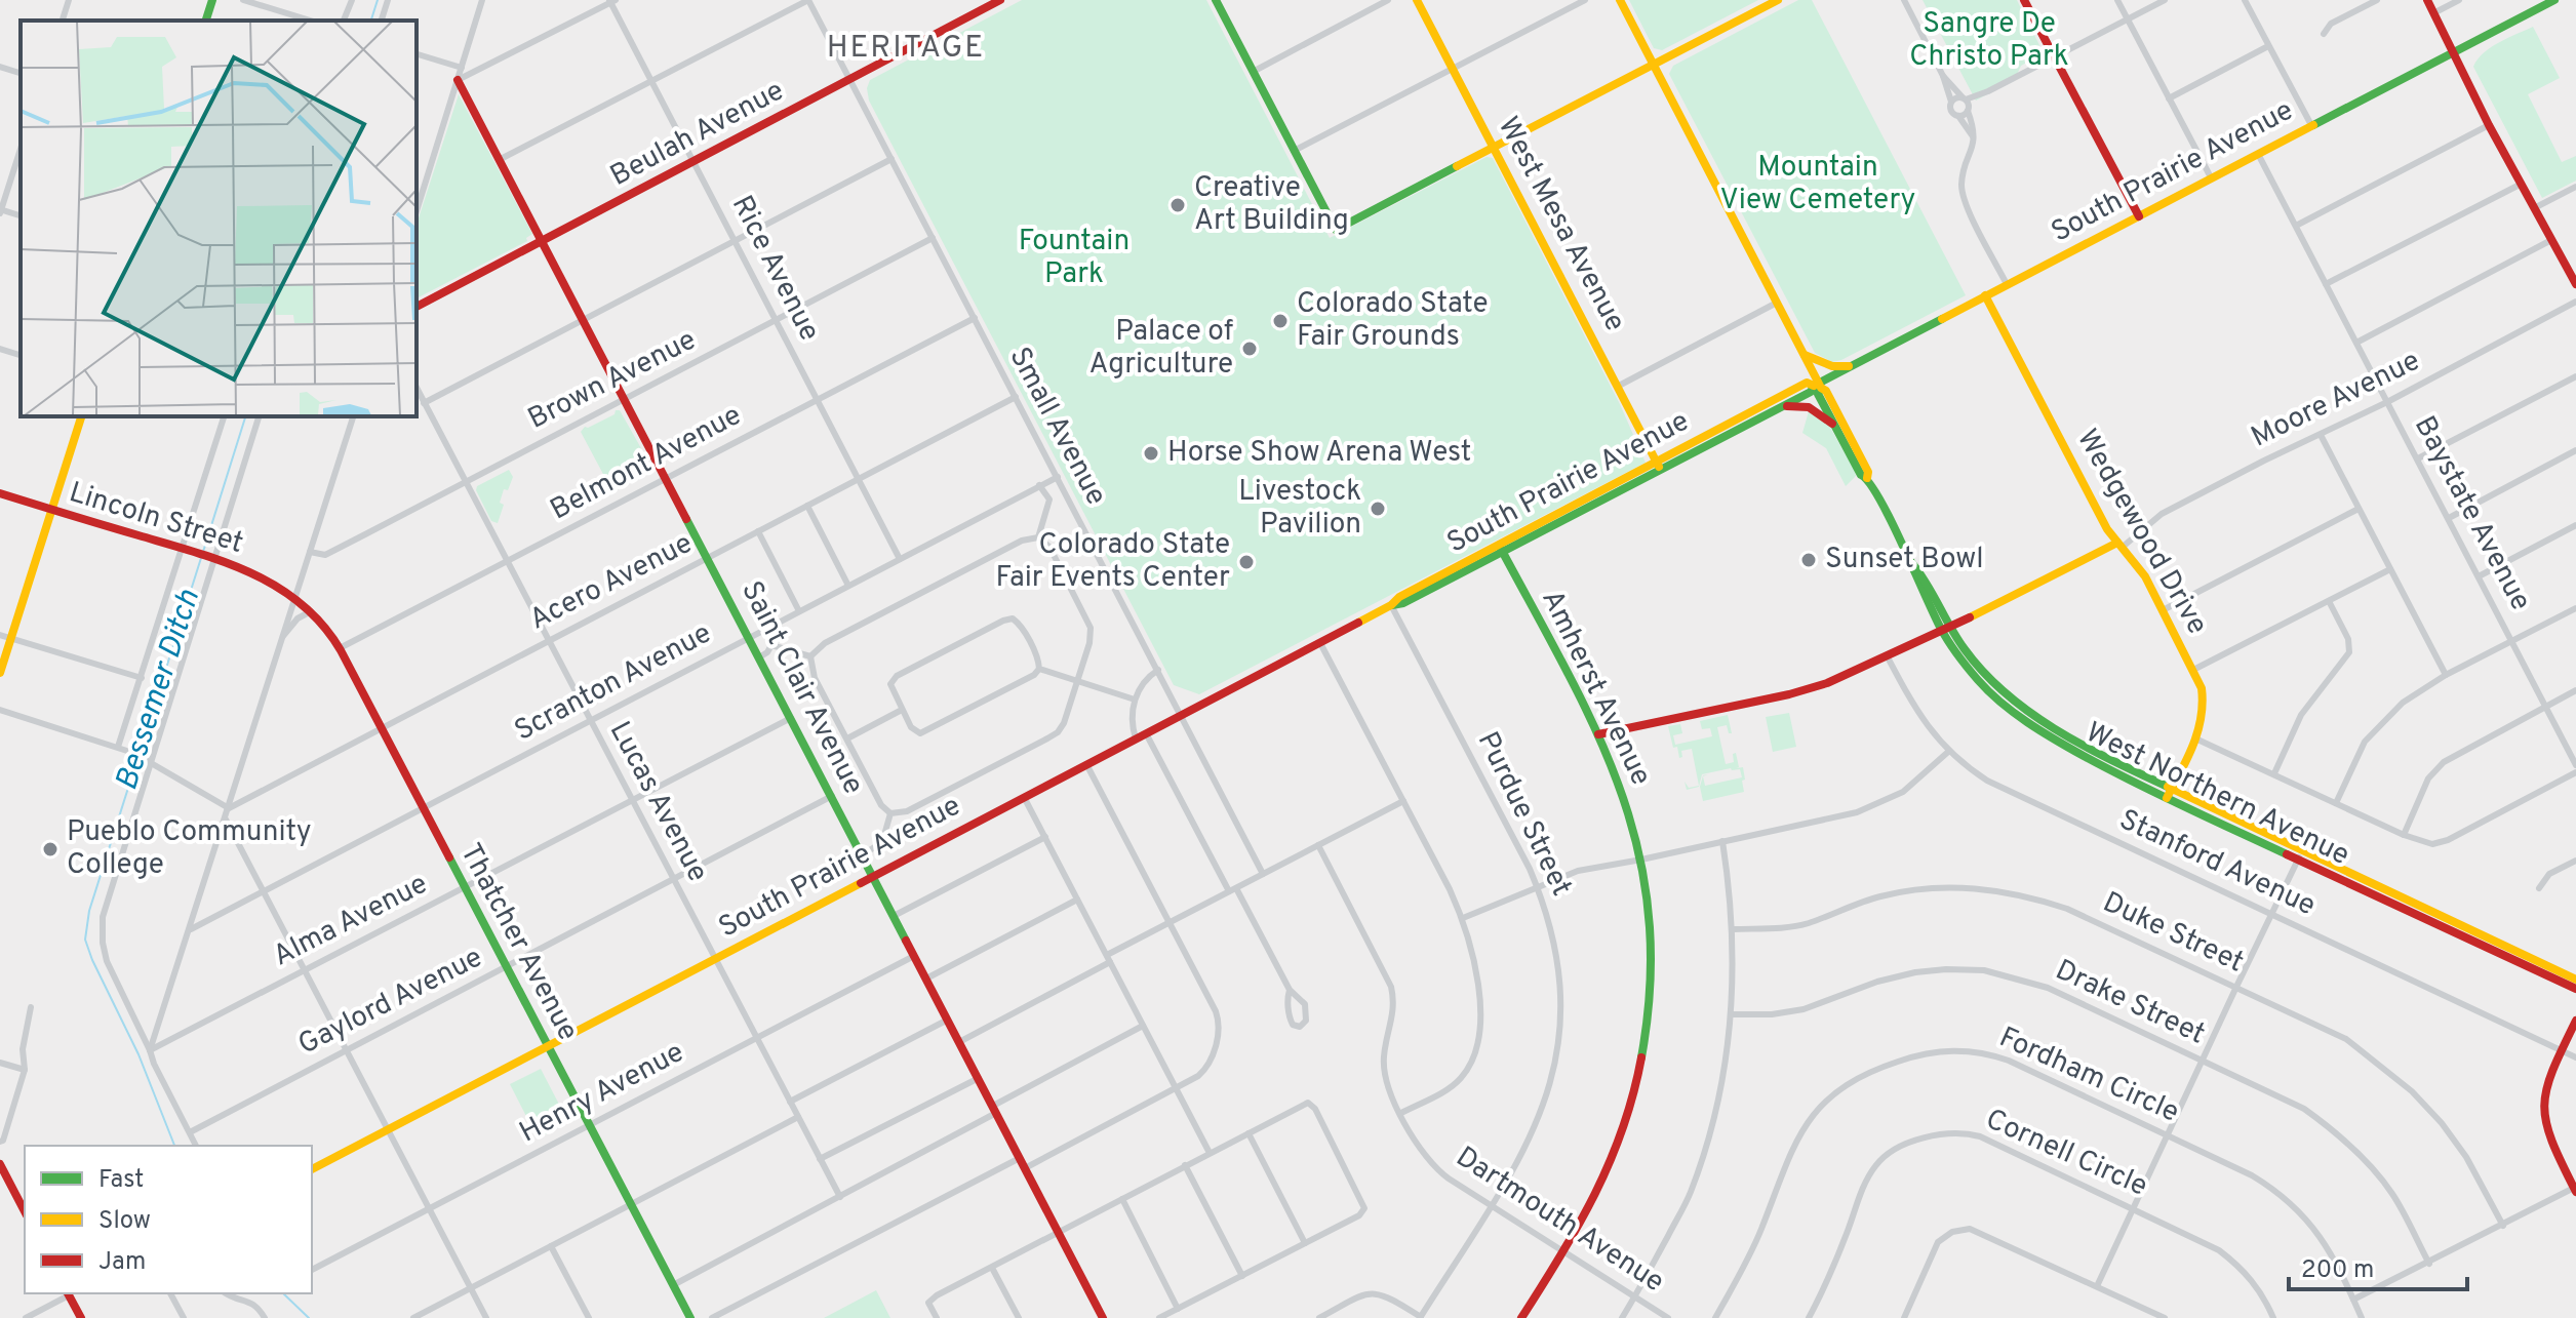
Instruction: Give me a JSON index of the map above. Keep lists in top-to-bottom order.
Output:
{
  "streets": {
    "street": [
      "Beulah Avenue",
      "South Prairie Avenue",
      "West Mesa Avenue",
      "Rice Avenue",
      "Brown Avenue",
      "Moore Avenue",
      "Small Avenue",
      "Belmont Avenue",
      "Baystate Avenue",
      "Lincoln Street",
      "Wedgewood Drive",
      "Acero Avenue",
      "Scranton Avenue",
      "Saint Clair Avenue",
      "Amherst Avenue",
      "West Northern Avenue",
      "Lucas Avenue",
      "Purdue Street",
      "Stanford Avenue",
      "Alma Avenue",
      "Duke Street",
      "Thatcher Avenue",
      "Gaylord Avenue",
      "Drake Street",
      "Fordham Circle",
      "Henry Avenue",
      "Cornell Circle",
      "Dartmouth Avenue"
    ]
  },
  "crossings": [
    ["Beulah Avenue", "Rice Avenue"],
    ["Beulah Avenue", "Small Avenue"],
    ["Beulah Avenue", "Saint Clair Avenue"],
    ["South Prairie Avenue", "West Mesa Avenue"],
    ["South Prairie Avenue", "Small Avenue"],
    ["South Prairie Avenue", "Baystate Avenue"],
    ["South Prairie Avenue", "Wedgewood Drive"],
    ["South Prairie Avenue", "Saint Clair Avenue"],
    ["South Prairie Avenue", "Amherst Avenue"],
    ["South Prairie Avenue", "West Northern Avenue"],
    ["South Prairie Avenue", "Lucas Avenue"],
    ["South Prairie Avenue", "Purdue Street"],
    ["South Prairie Avenue", "Thatcher Avenue"],
    ["Rice Avenue", "Brown Avenue"],
    ["Rice Avenue", "Belmont Avenue"],
    ["Rice Avenue", "Acero Avenue"],
    ["Rice Avenue", "Scranton Avenue"],
    ["Brown Avenue", "Small Avenue"],
    ["Brown Avenue", "Saint Clair Avenue"],
    ["Brown Avenue", "Lucas Avenue"],
    ["Moore Avenue", "Baystate Avenue"],
    ["Moore Avenue", "Wedgewood Drive"],
    ["Moore Avenue", "Amherst Avenue"],
    ["Moore Avenue", "West Northern Avenue"],
    ["Moore Avenue", "Stanford Avenue"],
    ["Small Avenue", "Belmont Avenue"],
    ["Small Avenue", "Acero Avenue"],
    ["Small Avenue", "Scranton Avenue"],
    ["Belmont Avenue", "Saint Clair Avenue"],
    ["Belmont Avenue", "Lucas Avenue"],
    ["Belmont Avenue", "Thatcher Avenue"],
    ["Lincoln Street", "Thatcher Avenue"],
    ["Wedgewood Drive", "West Northern Avenue"],
    ["Acero Avenue", "Saint Clair Avenue"],
    ["Acero Avenue", "Lucas Avenue"],
    ["Acero Avenue", "Thatcher Avenue"],
    ["Scranton Avenue", "Saint Clair Avenue"],
    ["Scranton Avenue", "Lucas Avenue"],
    ["Scranton Avenue", "Thatcher Avenue"],
    ["Saint Clair Avenue", "Alma Avenue"],
    ["Saint Clair Avenue", "Gaylord Avenue"],
    ["Saint Clair Avenue", "Henry Avenue"],
    ["Amherst Avenue", "Dartmouth Avenue"],
    ["Lucas Avenue", "Alma Avenue"],
    ["Lucas Avenue", "Gaylord Avenue"],
    ["Lucas Avenue", "Henry Avenue"],
    ["Purdue Street", "Dartmouth Avenue"],
    ["Alma Avenue", "Thatcher Avenue"],
    ["Thatcher Avenue", "Gaylord Avenue"],
    ["Thatcher Avenue", "Henry Avenue"]
  ],
  "districts": ["HERITAGE"],
  "water": ["Bessemer Ditch"],
  "parks": ["Sangre De Christo Park", "Mountain View Cemetery", "Fountain Park"],
  "places": [
    "Creative Art Building",
    "Colorado State Fair Grounds",
    "Palace of Agriculture",
    "Horse Show Arena West",
    "Livestock Pavilion",
    "Sunset Bowl",
    "Colorado State Fair Events Center",
    "Pueblo Community College"
  ],
  "legend": ["Fast", "Slow", "Jam"],
  "scale_bar": "200 m"
}
